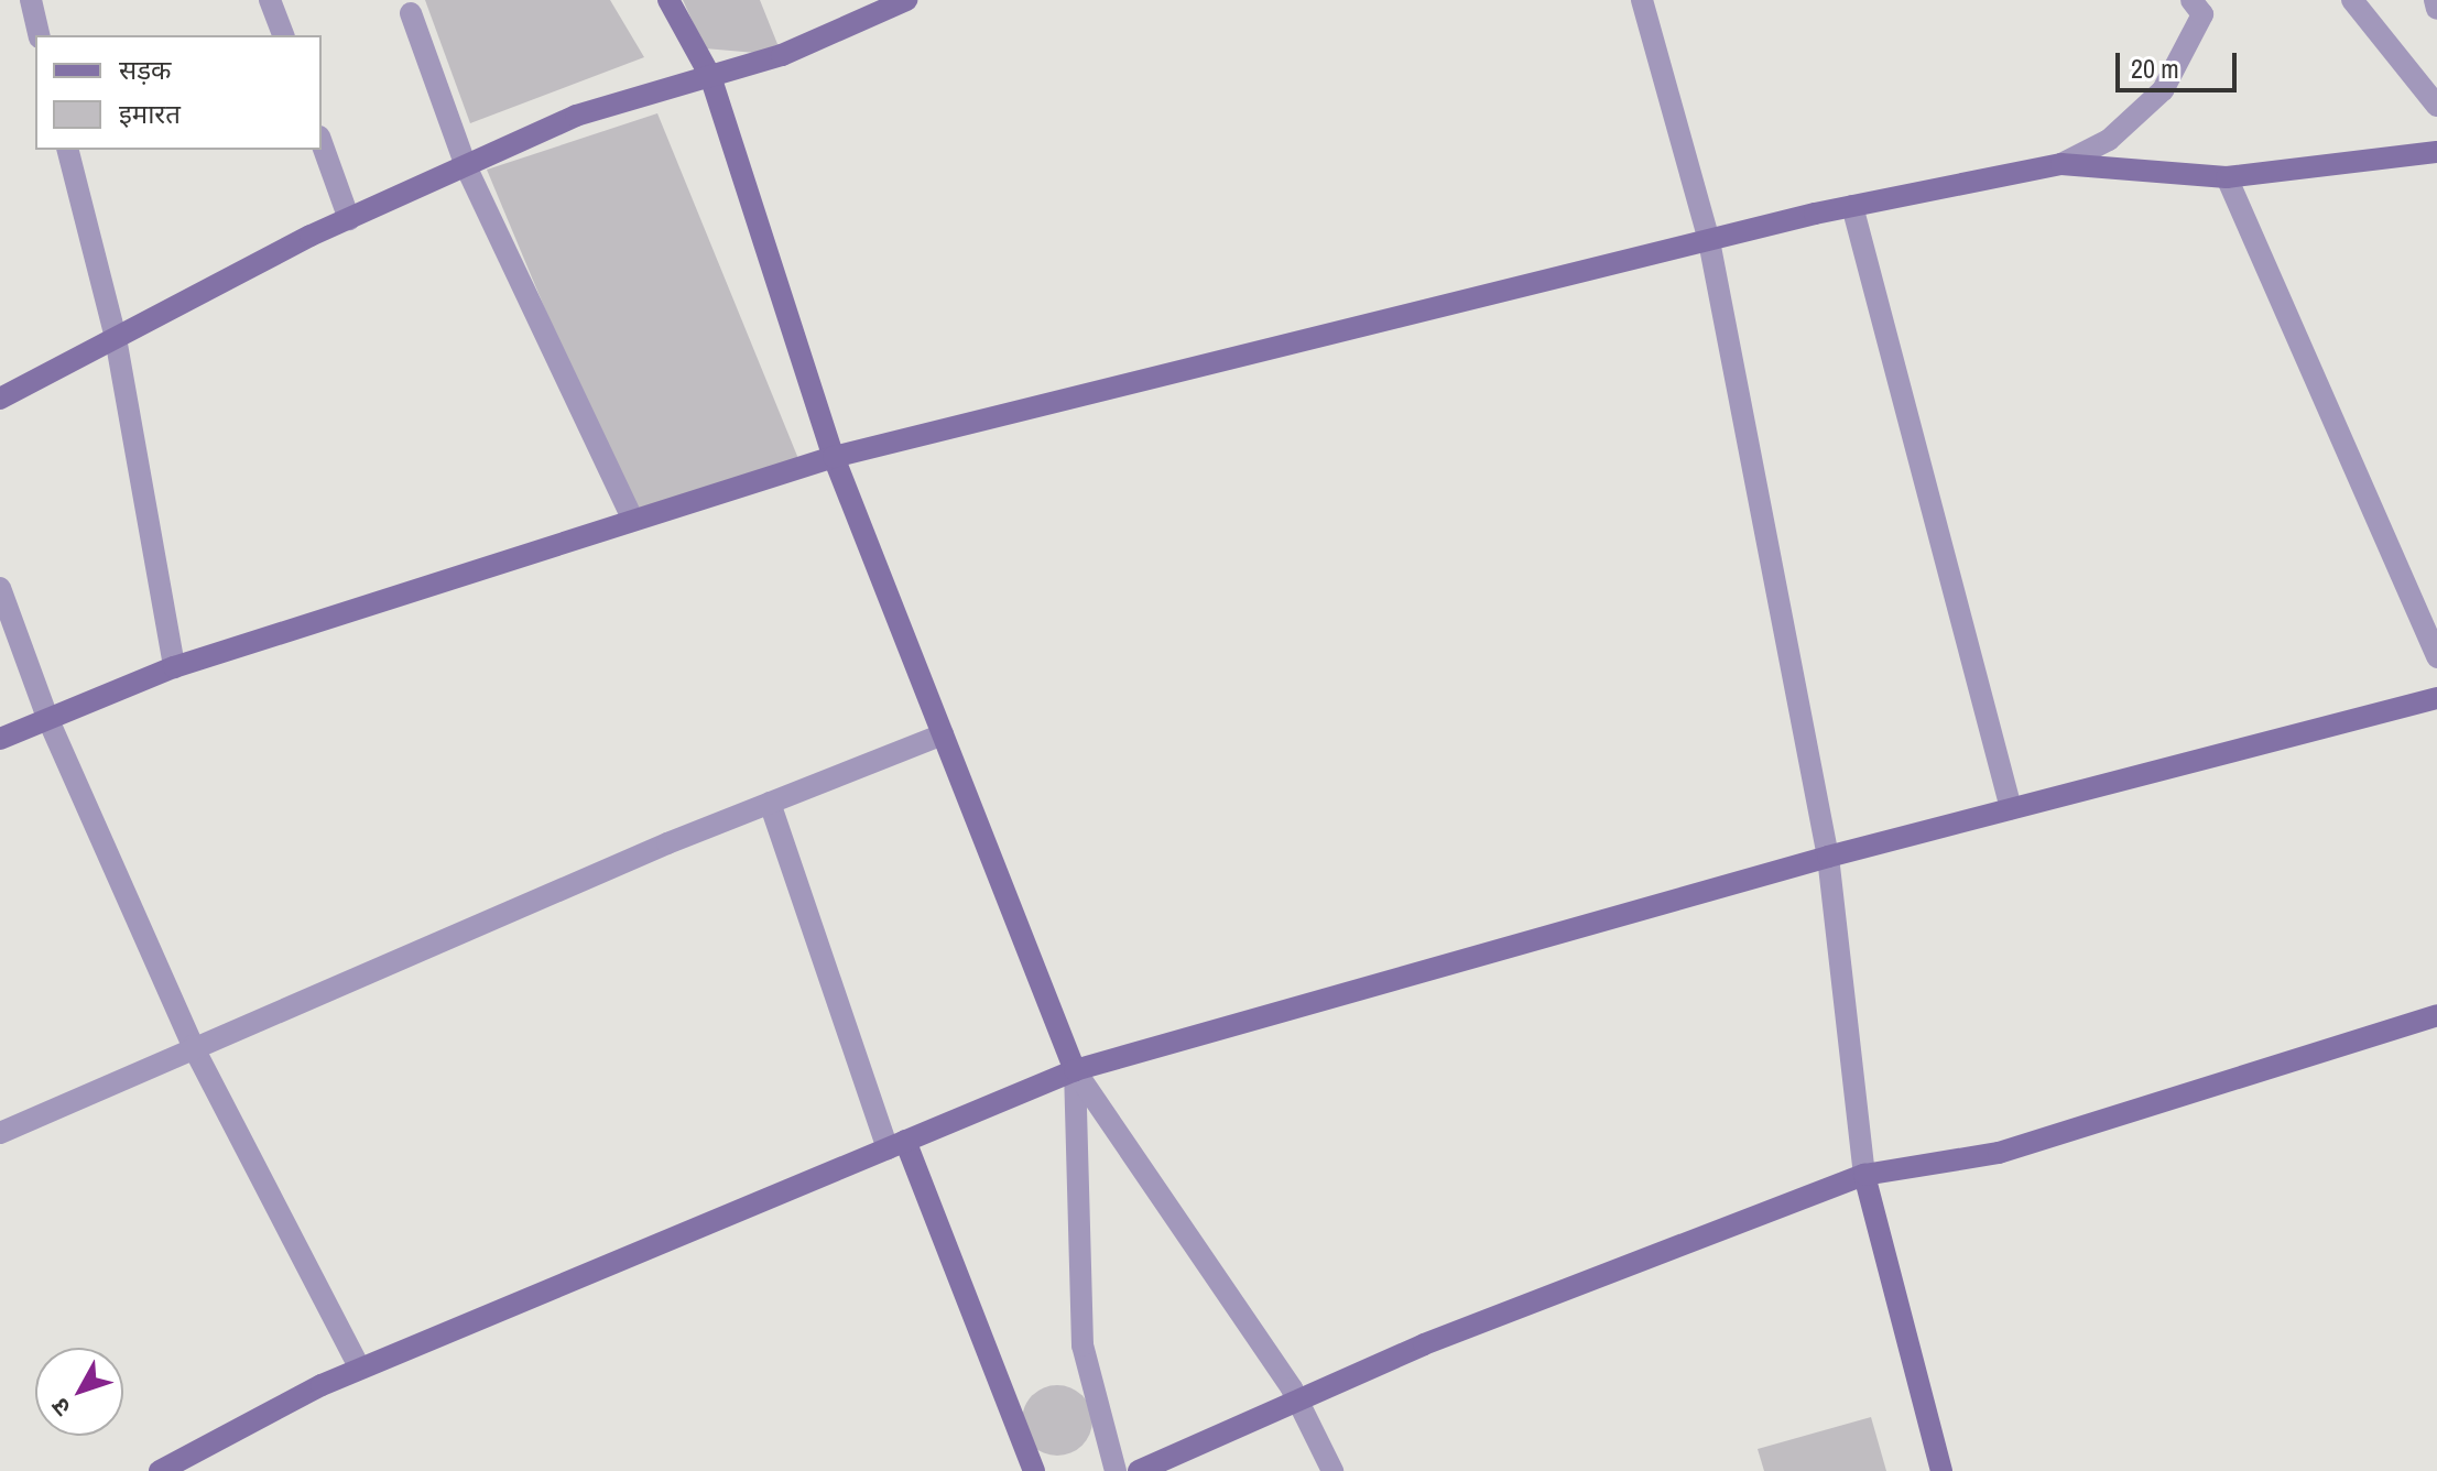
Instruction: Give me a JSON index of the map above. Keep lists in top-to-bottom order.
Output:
{
  "legend": ["सड़क", "इमारत"],
  "scale_bar": "20 m",
  "north": "bottom left"
}
